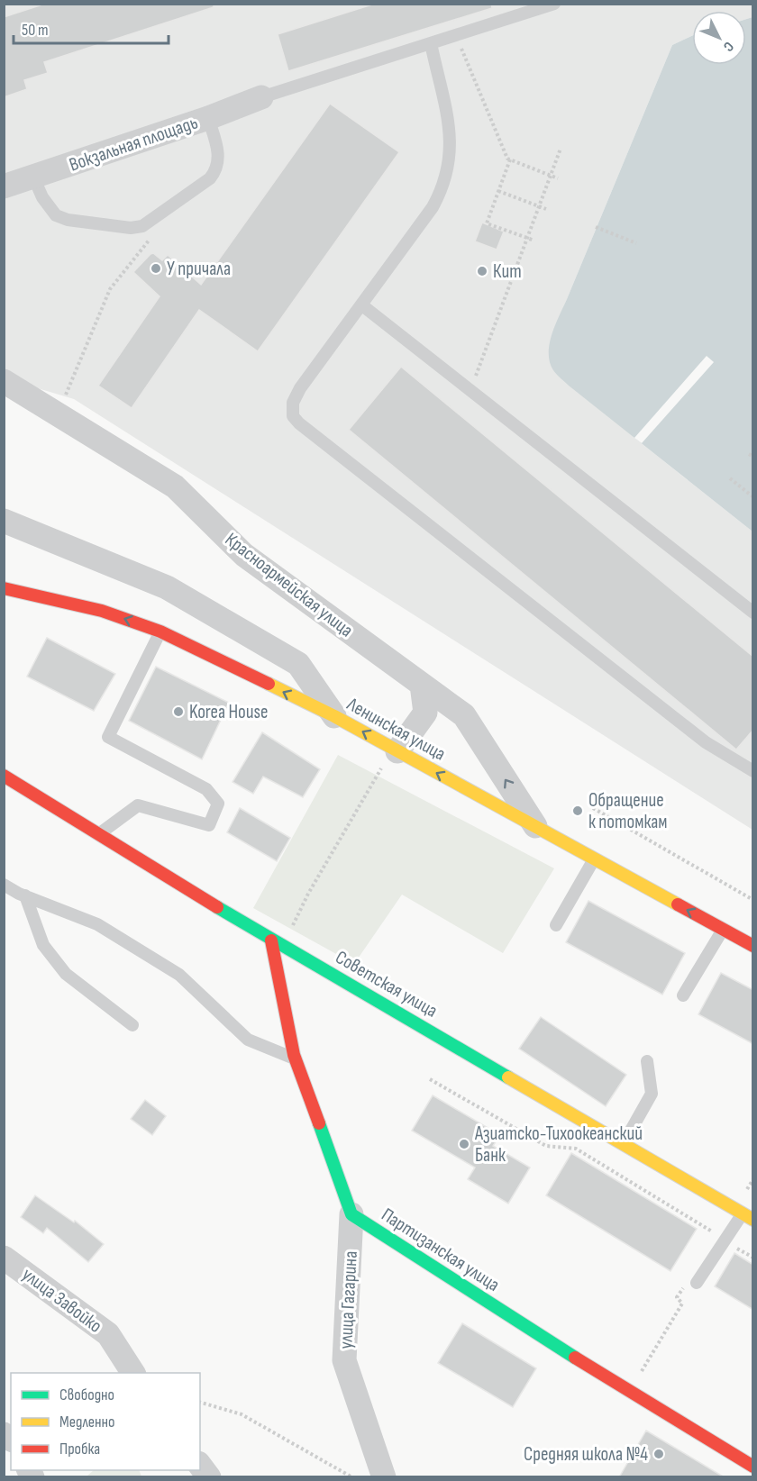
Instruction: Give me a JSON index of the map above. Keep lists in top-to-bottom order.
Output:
{
  "streets": {
    "main road": ["Ленинская улица", "Советская улица", "Партизанская улица"],
    "street": [
      "Вокзальная площадь",
      "Красноармейская улица",
      "улица Завойко",
      "улица Гагарина"
    ]
  },
  "crossings": [
    ["Красноармейская улица", "Ленинская улица"],
    ["Советская улица", "Партизанская улица"],
    ["Партизанская улица", "улица Гагарина"]
  ],
  "one_way": ["Ленинская улица"],
  "places": [
    "У причала",
    "Кит",
    "Korea House",
    "Обращение к потомкам",
    "Азиатско-Тихоокеанский Банк",
    "Средняя школа №4"
  ],
  "legend": ["Свободно", "Медленно", "Пробка"],
  "scale_bar": "50 m",
  "north": "bottom right"
}
